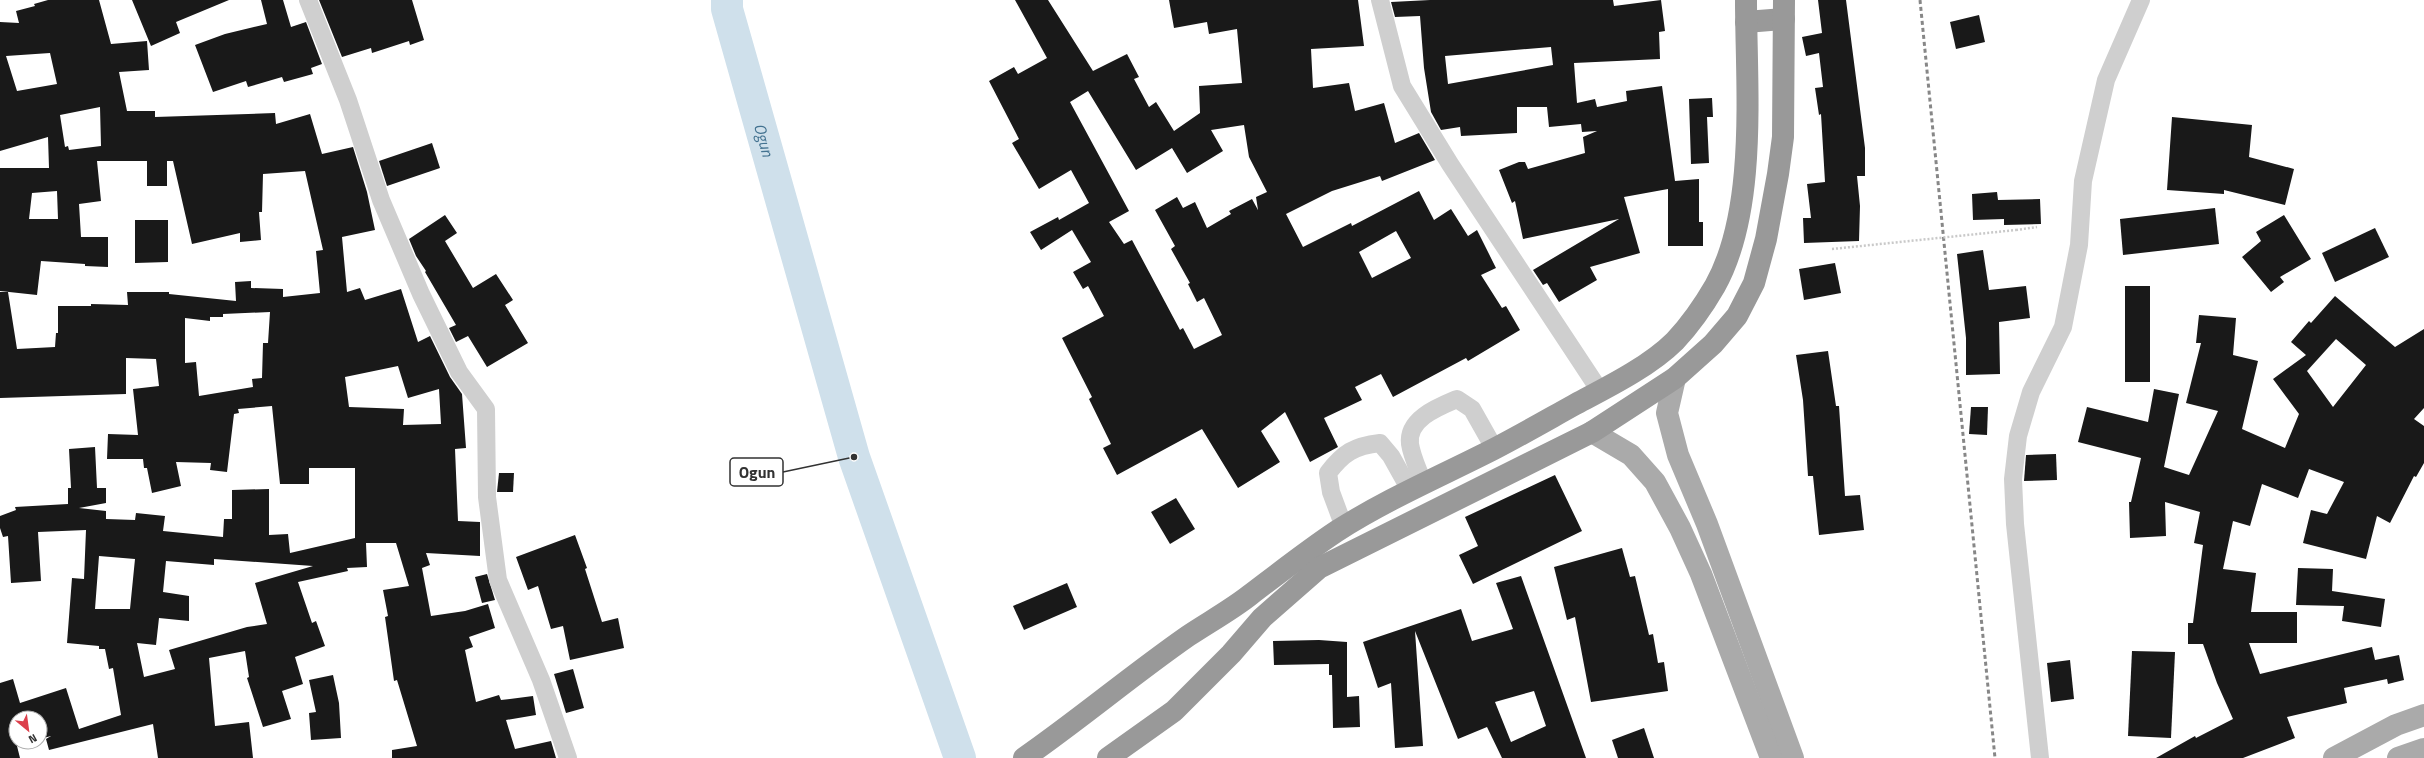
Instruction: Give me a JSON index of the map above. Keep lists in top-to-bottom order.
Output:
{
  "water": ["Ogun"],
  "places": ["Ogun"],
  "north": "bottom right"
}
